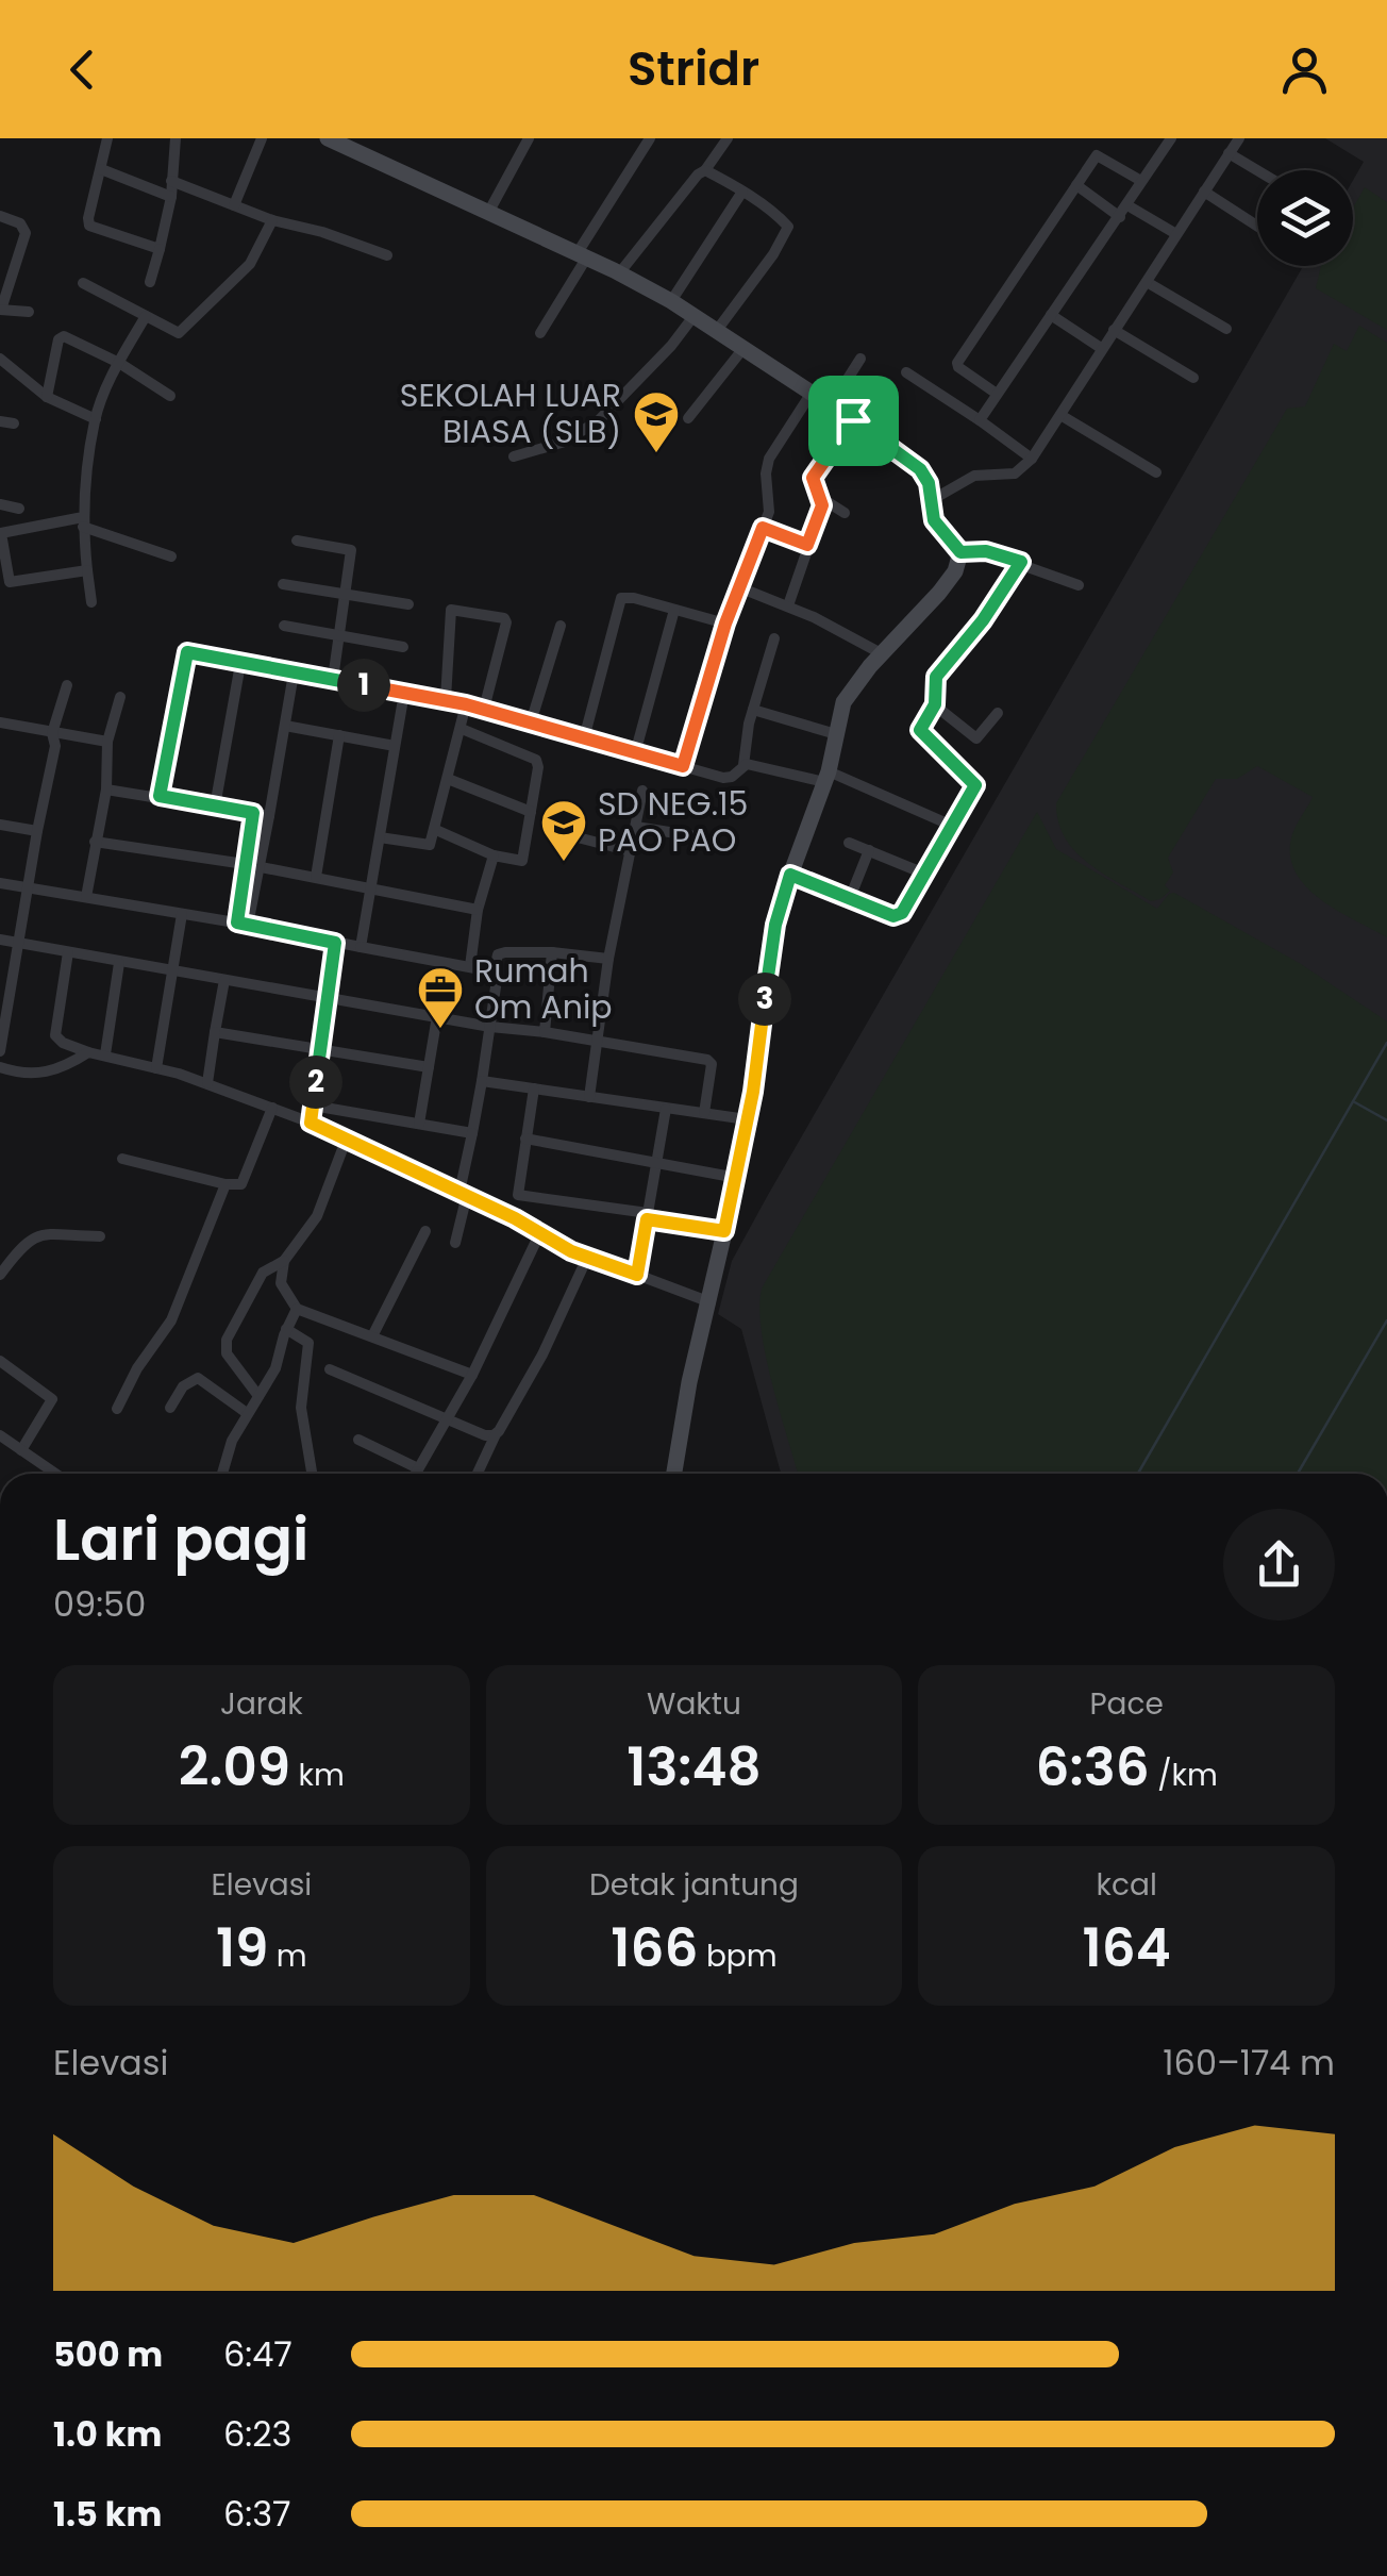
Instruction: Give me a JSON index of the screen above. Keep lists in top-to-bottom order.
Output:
{
  "places": {
    "school or university": ["SEKOLAH LUAR BIASA (SLB)", "SD NEG.15 PAO PAO"],
    "office": ["Rumah Om Anip"]
  },
  "page": {
    "header": "Stridr",
    "pins": ["1", "3", "2"],
    "heading": ["Lari pagi", "09:50"],
    "stats": [
      ["Jarak", "2.09 km"],
      ["Waktu", "13:48"],
      ["Pace", "6:36 /km"],
      ["Elevasi", "19 m"],
      ["Detak jantung", "166 bpm"],
      ["kcal", "164"]
    ],
    "chart": ["Elevasi", "160–174 m"],
    "list": [
      {
        "name": "500 m",
        "note": "6:47"
      },
      {
        "name": "1.0 km",
        "note": "6:23"
      },
      {
        "name": "1.5 km",
        "note": "6:37"
      }
    ]
  }
}
